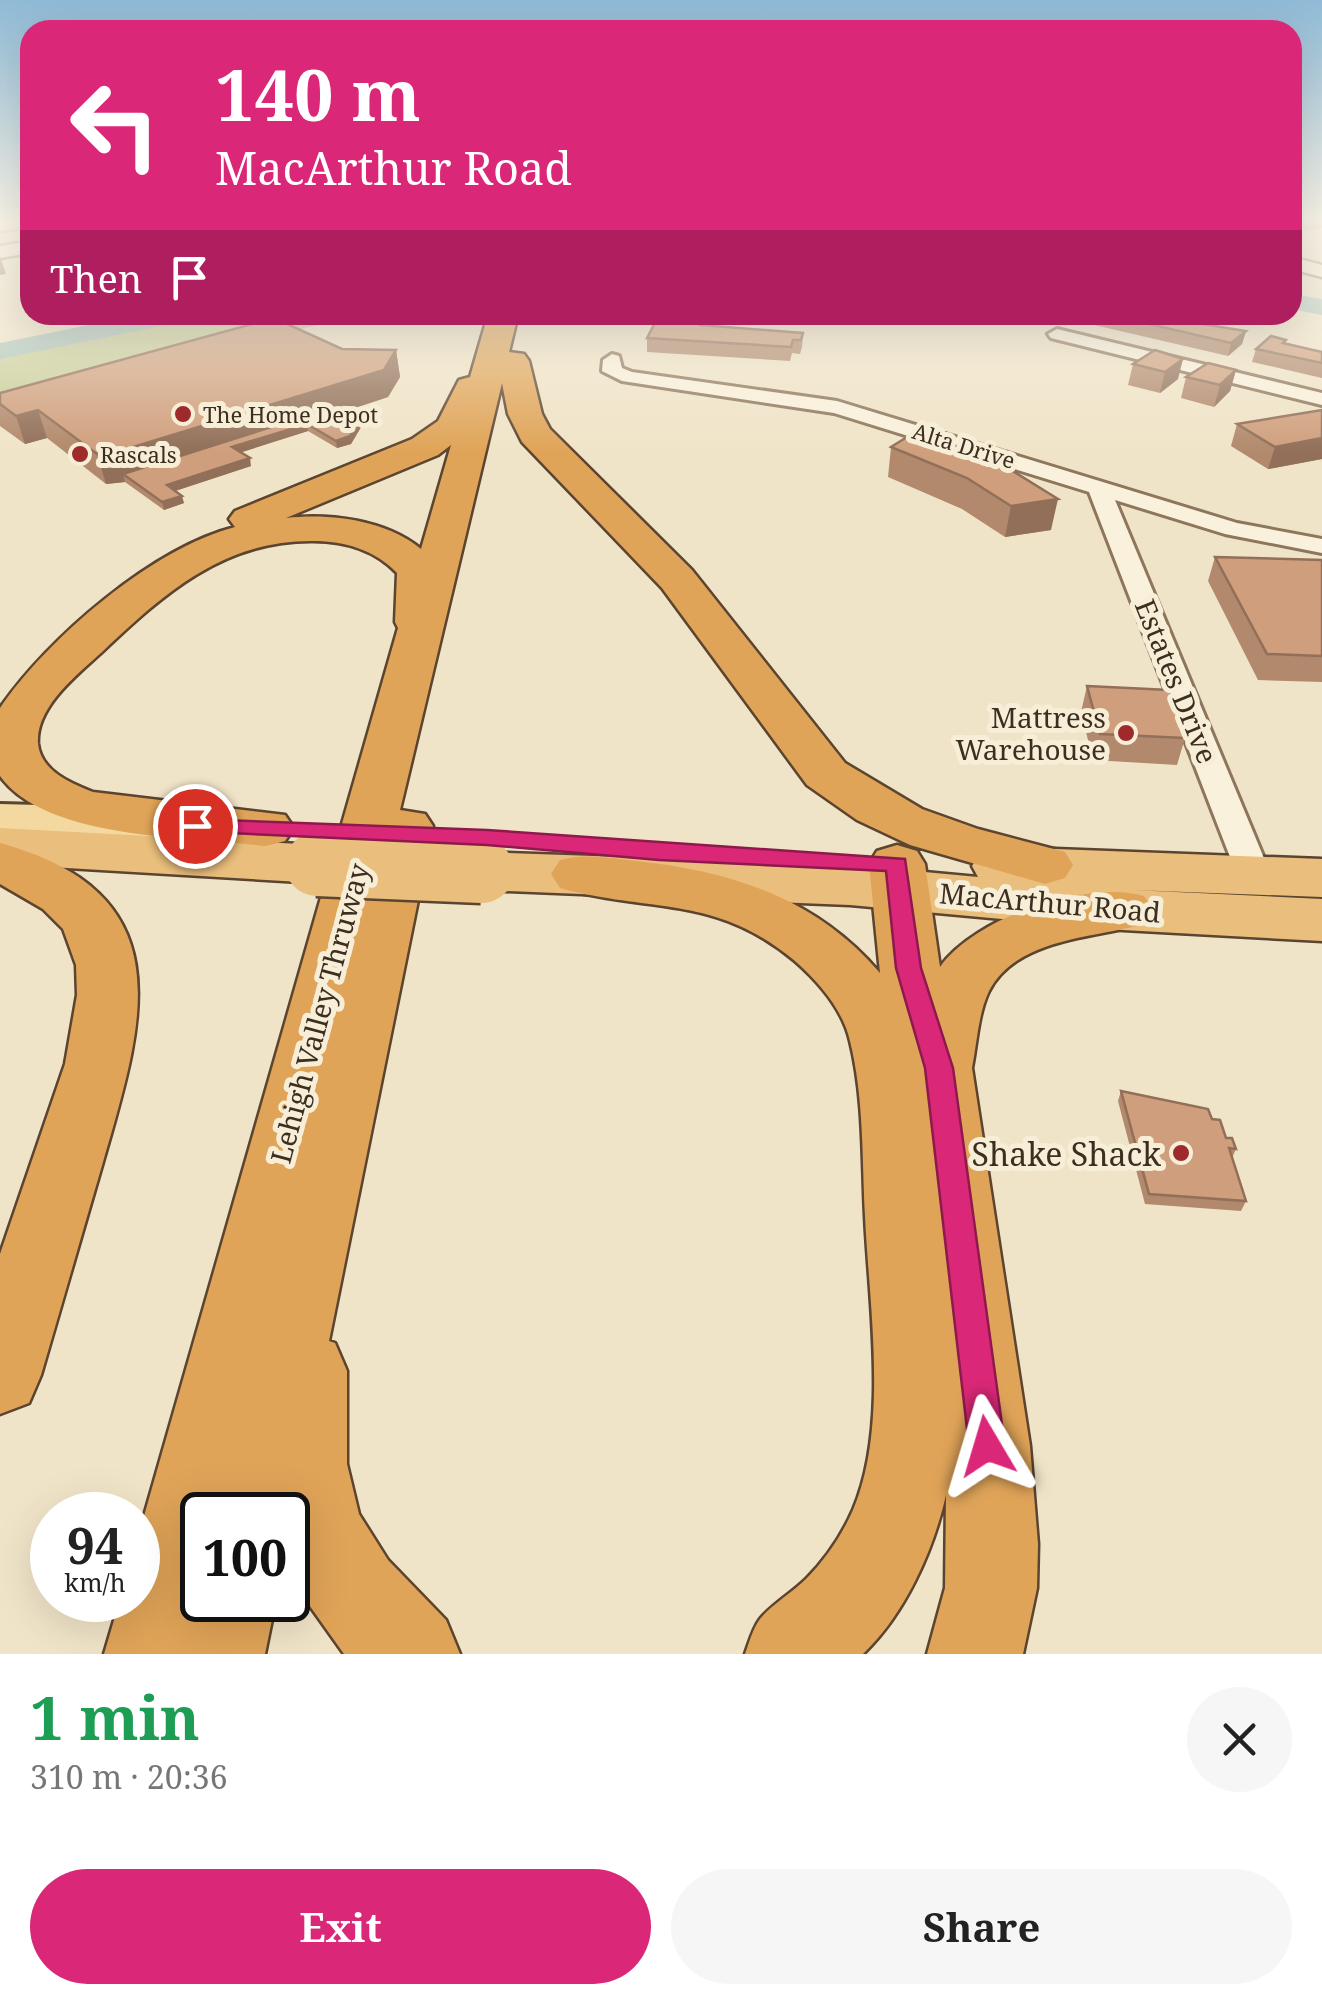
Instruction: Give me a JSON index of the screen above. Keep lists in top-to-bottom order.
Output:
{
  "streets": {
    "highway": ["MacArthur Road", "Lehigh Valley Thruway"],
    "street": ["Alta Drive", "Estates Drive"]
  },
  "crossings": [
    ["Alta Drive", "Estates Drive"],
    ["Estates Drive", "MacArthur Road"]
  ],
  "places": [
    "The Home Depot",
    "Rascals",
    "Mattress Warehouse",
    "Shake Shack"
  ],
  "page": {
    "turn": ["140 m", "MacArthur Road"],
    "then": "Then",
    "speed": "94 km/h",
    "limit": "100",
    "heading": ["1 min", "310 m · 20:36"],
    "buttons": ["Exit", "Share"]
  }
}
